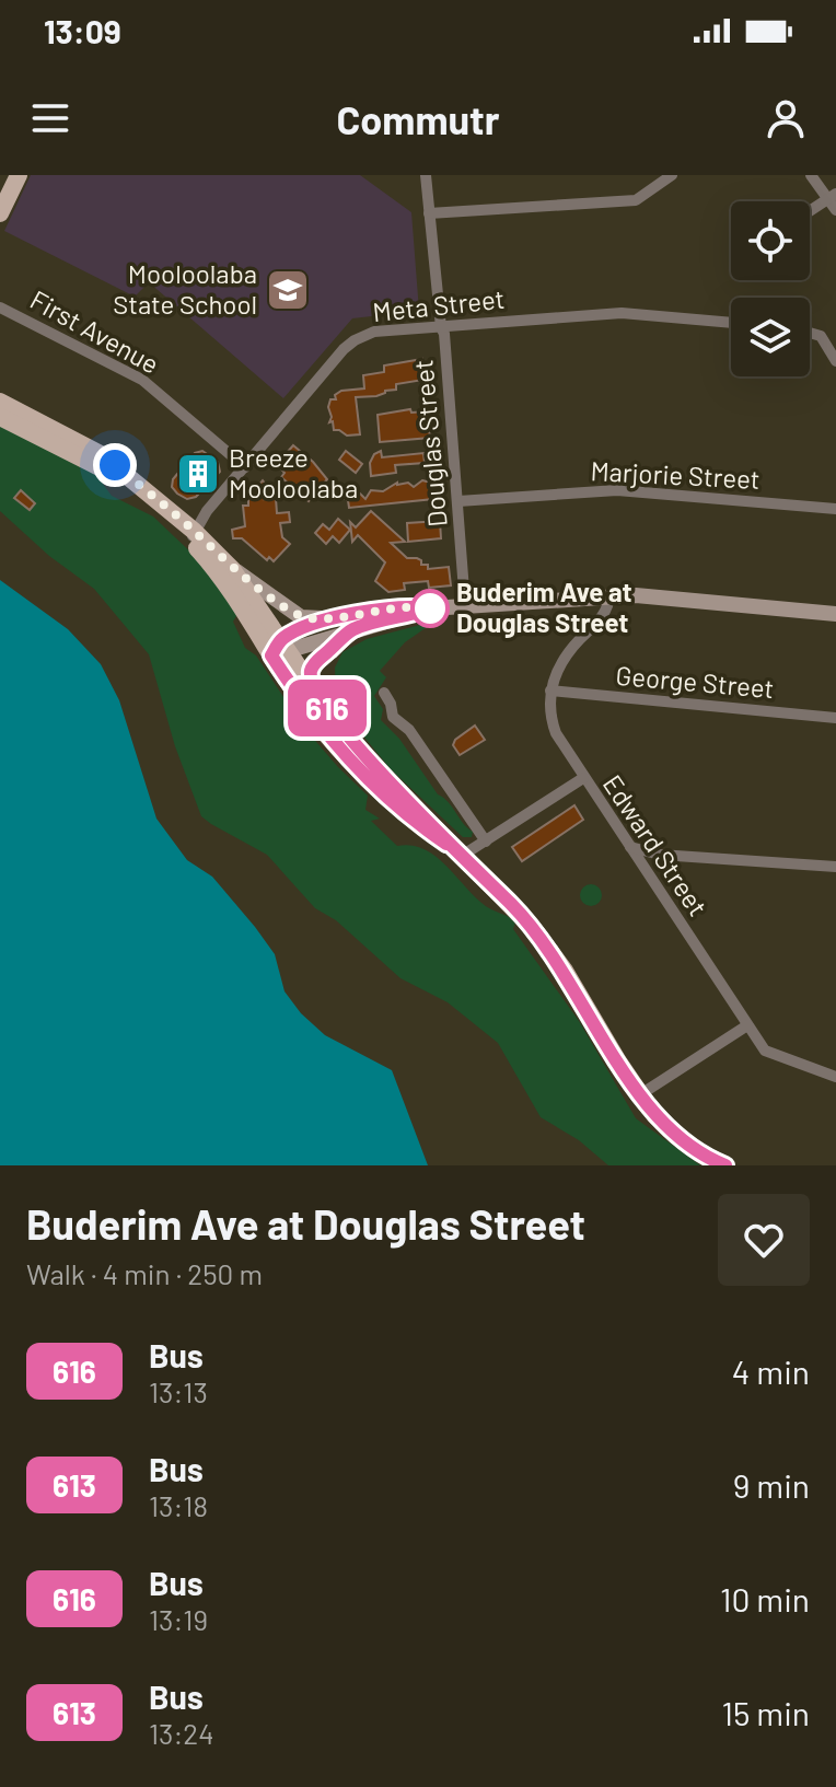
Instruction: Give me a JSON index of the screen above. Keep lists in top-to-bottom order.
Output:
{
  "streets": {
    "street": [
      "Meta Street",
      "First Avenue",
      "Douglas Street",
      "Marjorie Street",
      "George Street",
      "Edward Street"
    ]
  },
  "crossings": [
    ["Meta Street", "First Avenue"],
    ["Meta Street", "Douglas Street"],
    ["Douglas Street", "Marjorie Street"],
    ["George Street", "Edward Street"]
  ],
  "places": {
    "school or university": ["Mooloolaba State School"],
    "building": ["Breeze Mooloolaba"],
    "other": ["Buderim Ave at Douglas Street"]
  },
  "lines": ["bus line 616"],
  "page": {
    "status": "13:09",
    "header": "Commutr",
    "on_map": "616",
    "heading": ["Buderim Ave at Douglas Street", "Walk · 4 min · 250 m"],
    "list": [
      {
        "mark": "616",
        "name": "Bus",
        "note": "13:13",
        "value": "4 min"
      },
      {
        "mark": "613",
        "name": "Bus",
        "note": "13:18",
        "value": "9 min"
      },
      {
        "mark": "616",
        "name": "Bus",
        "note": "13:19",
        "value": "10 min"
      },
      {
        "mark": "613",
        "name": "Bus",
        "note": "13:24",
        "value": "15 min"
      }
    ]
  }
}
